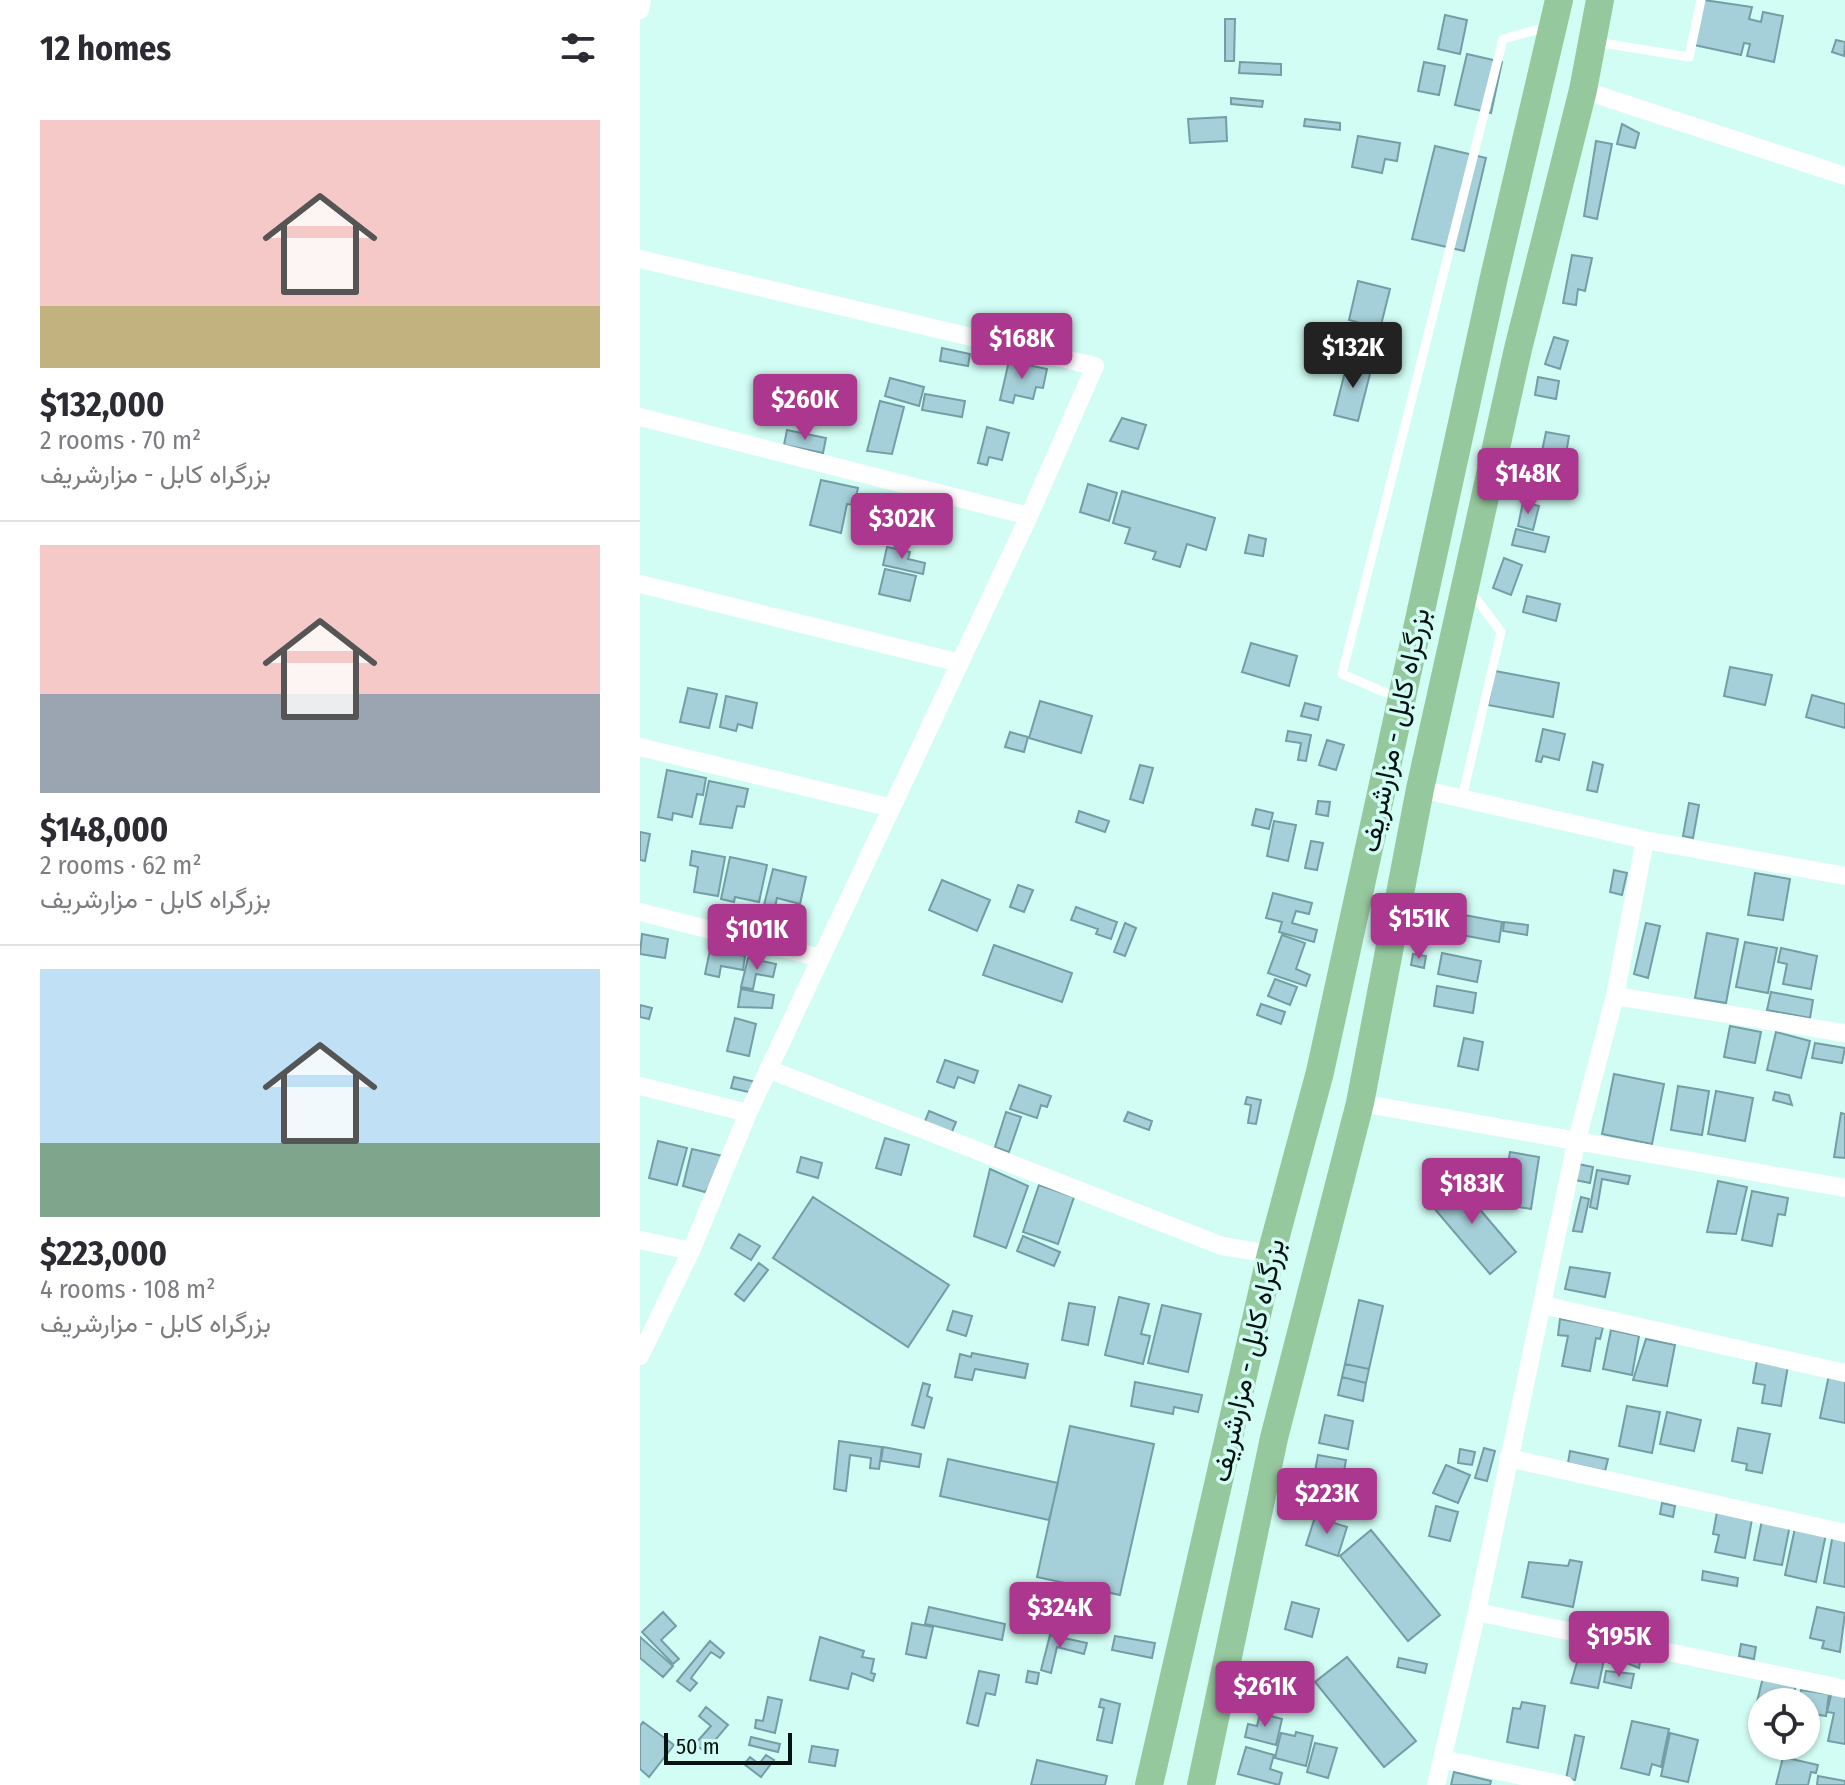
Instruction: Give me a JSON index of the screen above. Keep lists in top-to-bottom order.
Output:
{
  "streets": {
    "highway": ["بزرگراه کابل - مزارشریف"]
  },
  "scale_bar": "50 m",
  "page": {
    "heading": "12 homes",
    "list": [
      {
        "name": "$132,000",
        "note": "2 rooms · 70 m² · بزرگراه کابل - مزارشریف"
      },
      {
        "name": "$148,000",
        "note": "2 rooms · 62 m² · بزرگراه کابل - مزارشریف"
      },
      {
        "name": "$223,000",
        "note": "4 rooms · 108 m² · بزرگراه کابل - مزارشریف"
      }
    ],
    "price": [
      "$168K",
      "$132K",
      "$260K",
      "$148K",
      "$302K",
      "$151K",
      "$101K",
      "$183K",
      "$223K",
      "$324K",
      "$195K",
      "$261K"
    ],
    "scale": "50 m"
  }
}
